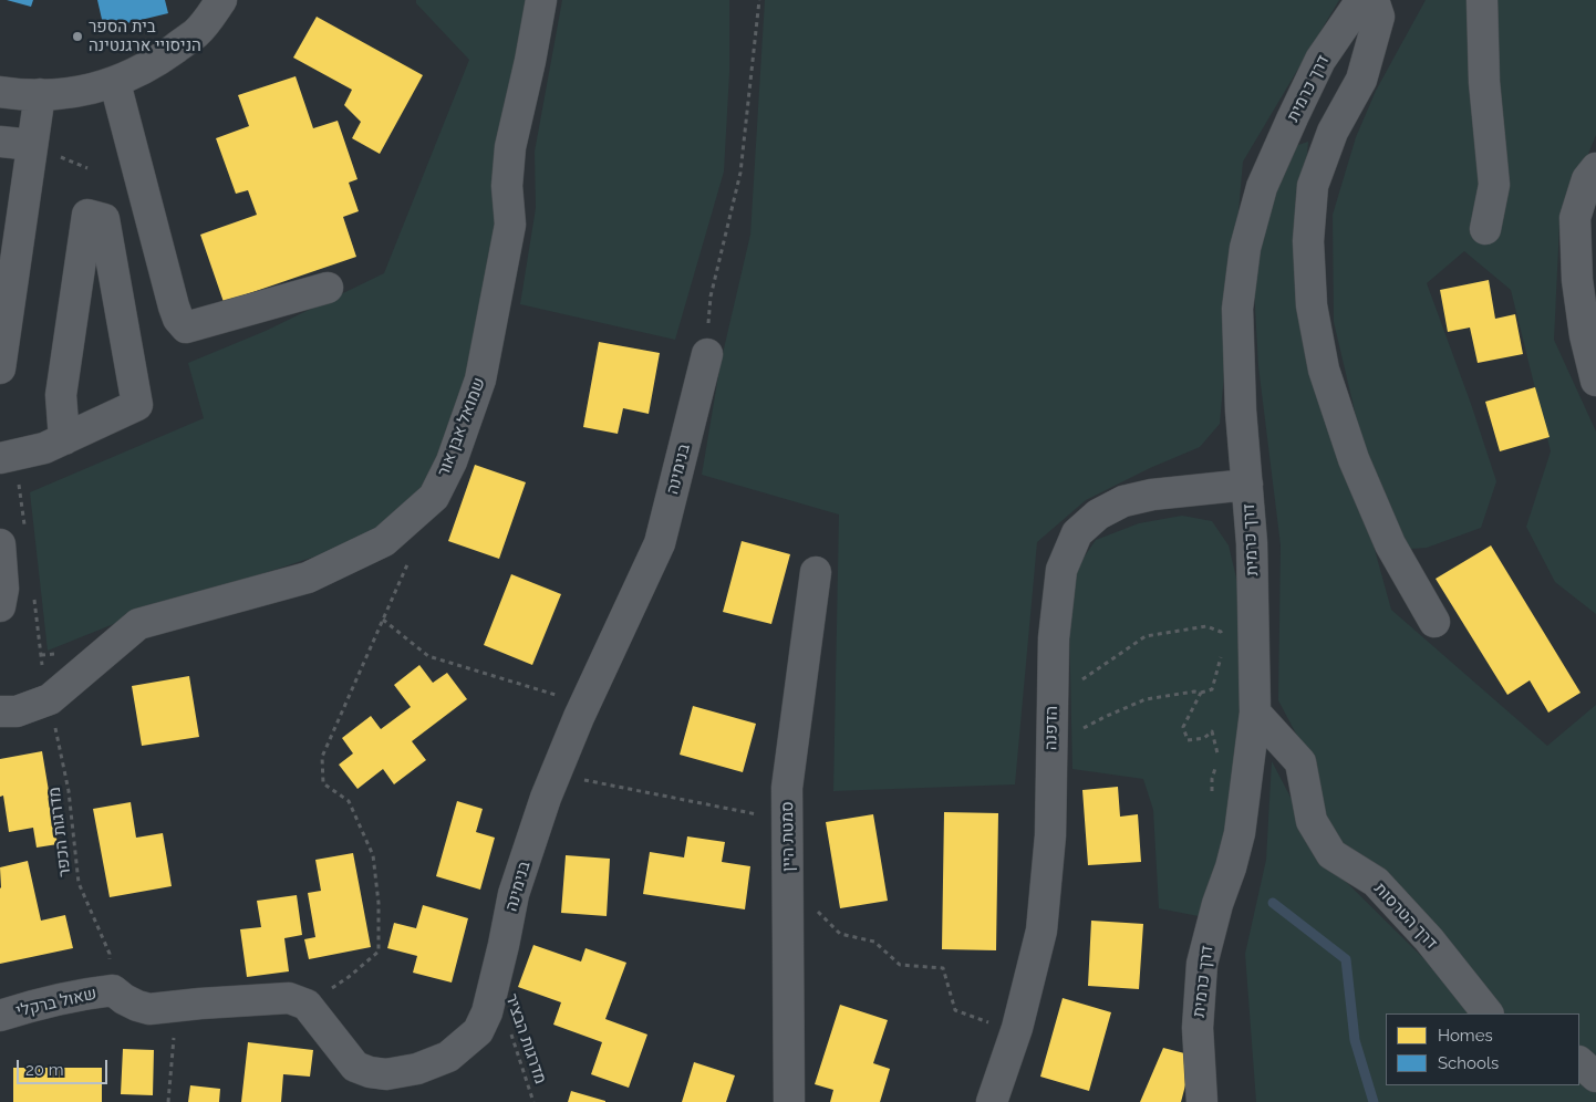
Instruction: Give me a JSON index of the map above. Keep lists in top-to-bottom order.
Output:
{
  "streets": {
    "street": [
      "דרך כרמית",
      "שמואל אבן אור",
      "בנימינה",
      "הדפנה",
      "סמטת היין",
      "דרך הטרסות",
      "שאול ברקלי"
    ],
    "path": ["מדרגות הכפר", "מדרגות הבציר"]
  },
  "crossings": [
    ["דרך כרמית", "הדפנה"],
    ["דרך כרמית", "דרך הטרסות"],
    ["שמואל אבן אור", "מדרגות הכפר"],
    ["מדרגות הכפר", "שאול ברקלי"]
  ],
  "places": ["בית הספר הניסויי ארגנטינה"],
  "legend": ["Homes", "Schools"],
  "scale_bar": "20 m"
}
